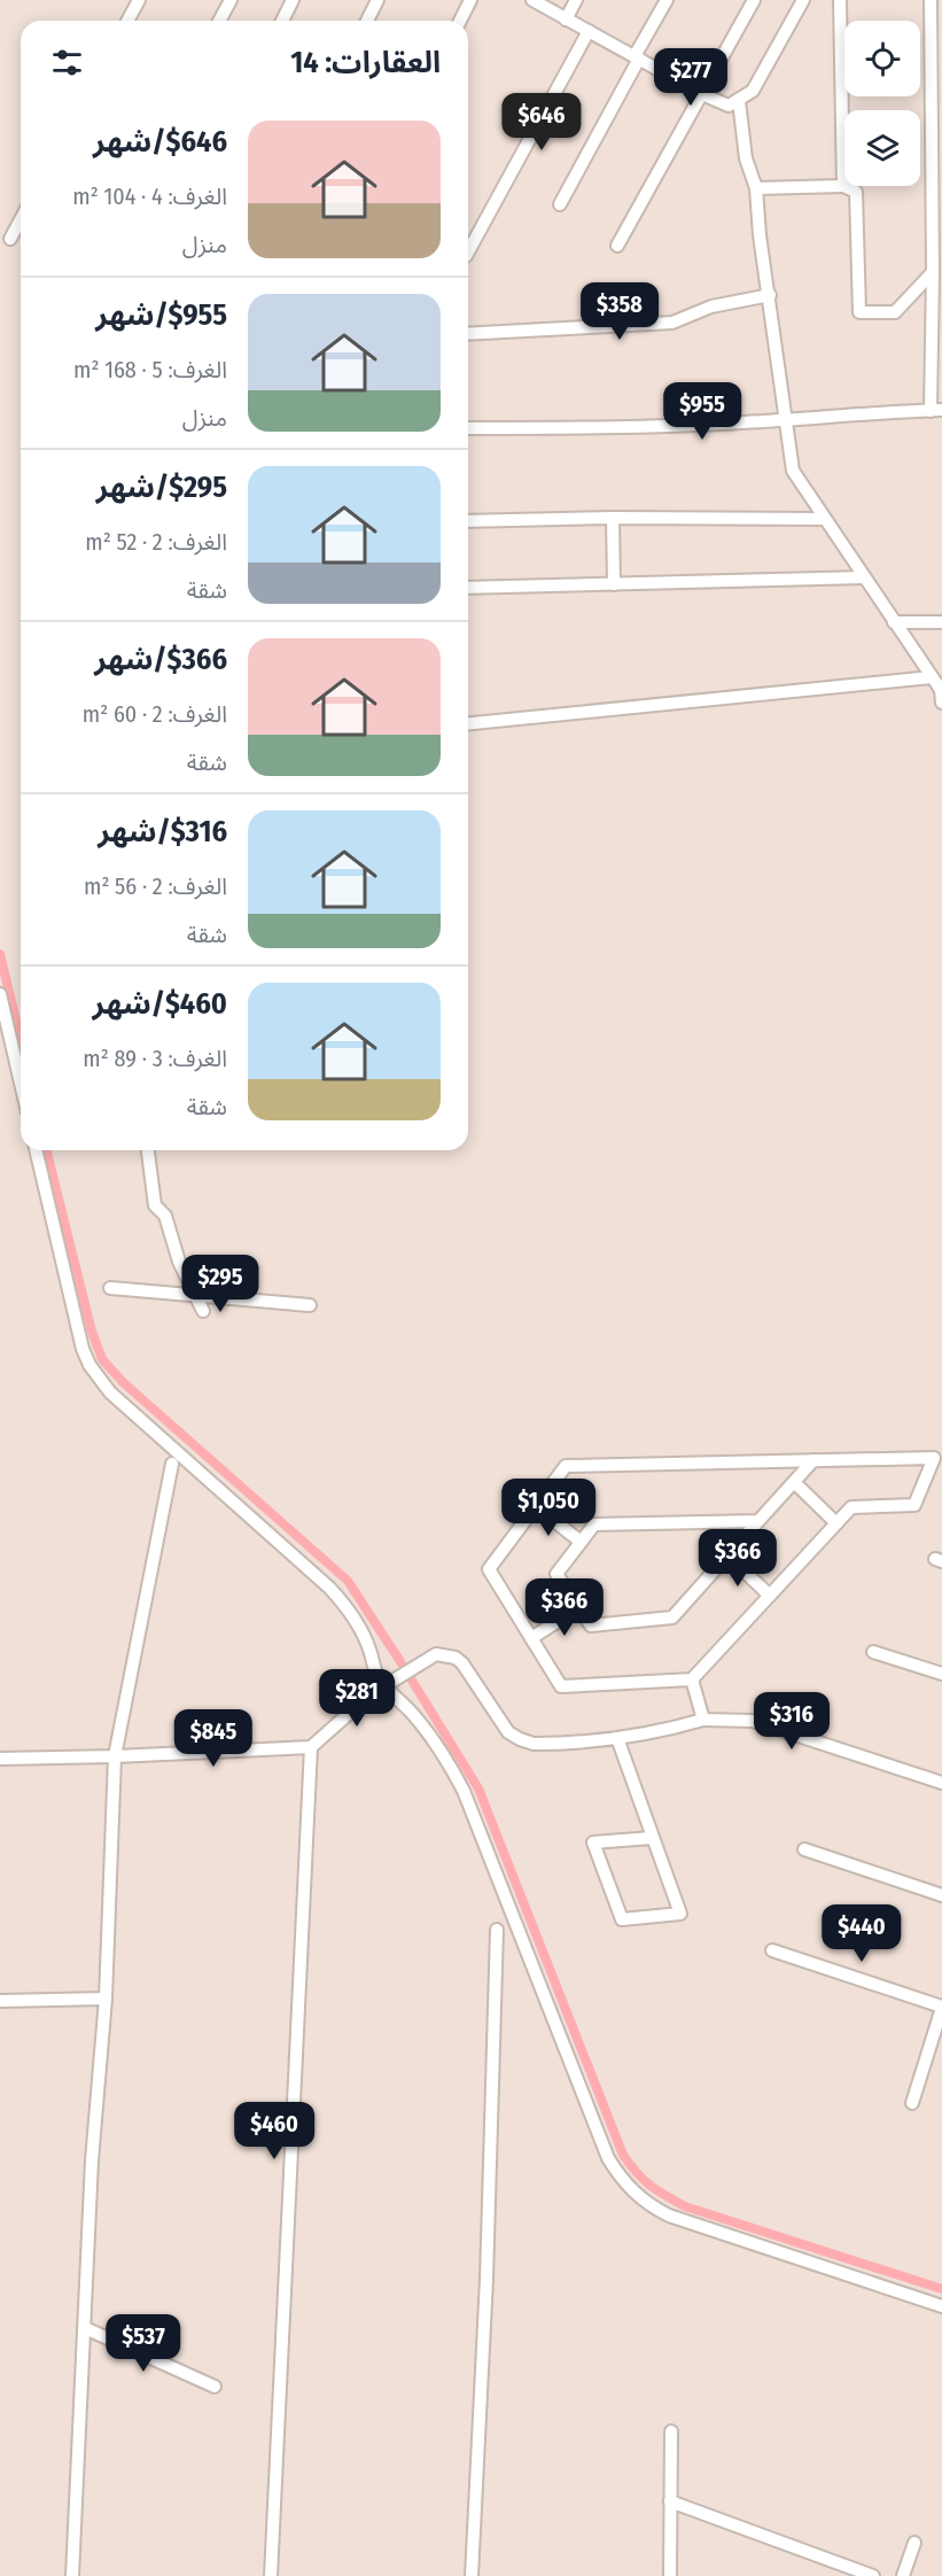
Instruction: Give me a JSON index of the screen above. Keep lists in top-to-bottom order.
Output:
{
  "page": {
    "heading": "العقارات: 14",
    "price": [
      "$277",
      "$646",
      "$358",
      "$955",
      "$295",
      "$1,050",
      "$366",
      "$366",
      "$281",
      "$316",
      "$845",
      "$440",
      "$460",
      "$537"
    ],
    "list": [
      {
        "name": "$646/شهر",
        "note": "الغرف: 4 · 104 m² · منزل"
      },
      {
        "name": "$955/شهر",
        "note": "الغرف: 5 · 168 m² · منزل"
      },
      {
        "name": "$295/شهر",
        "note": "الغرف: 2 · 52 m² · شقة"
      },
      {
        "name": "$366/شهر",
        "note": "الغرف: 2 · 60 m² · شقة"
      },
      {
        "name": "$316/شهر",
        "note": "الغرف: 2 · 56 m² · شقة"
      },
      {
        "name": "$460/شهر",
        "note": "الغرف: 3 · 89 m² · شقة"
      }
    ]
  }
}
